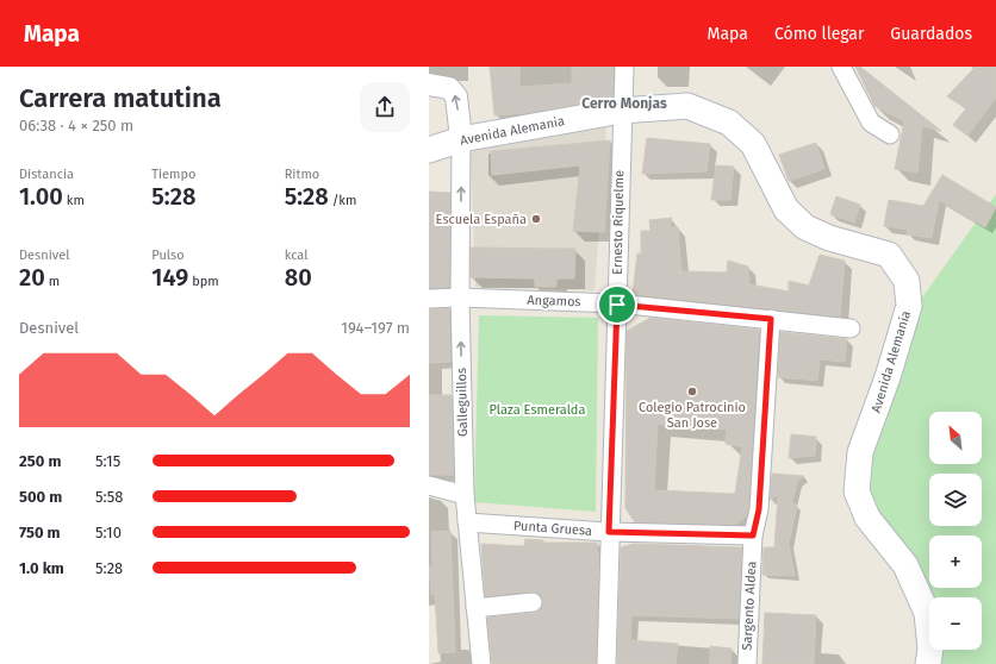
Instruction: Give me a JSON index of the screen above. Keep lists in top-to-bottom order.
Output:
{
  "streets": {
    "main road": ["Avenida Alemania"],
    "street": [
      "Ernesto Riquelme",
      "Angamos",
      "Galleguillos",
      "Punta Gruesa",
      "Sargento Aldea"
    ]
  },
  "crossings": [
    ["Avenida Alemania", "Ernesto Riquelme"],
    ["Avenida Alemania", "Galleguillos"],
    ["Ernesto Riquelme", "Angamos"],
    ["Ernesto Riquelme", "Punta Gruesa"],
    ["Angamos", "Galleguillos"],
    ["Angamos", "Sargento Aldea"],
    ["Galleguillos", "Punta Gruesa"],
    ["Punta Gruesa", "Sargento Aldea"]
  ],
  "one_way": ["Galleguillos"],
  "districts": ["Cerro Monjas"],
  "parks": ["Plaza Esmeralda"],
  "places": ["Escuela España", "Colegio Patrocinio San Jose"],
  "north": "top left",
  "page": {
    "header": "Mapa",
    "nav": ["Mapa", "Cómo llegar", "Guardados"],
    "heading": ["Carrera matutina", "06:38 · 4 × 250 m"],
    "stats": [
      ["Distancia", "1.00 km"],
      ["Tiempo", "5:28"],
      ["Ritmo", "5:28 /km"],
      ["Desnivel", "20 m"],
      ["Pulso", "149 bpm"],
      ["kcal", "80"]
    ],
    "chart": ["Desnivel", "194–197 m"],
    "map_buttons": ["+", "−"],
    "list": [
      {
        "name": "250 m",
        "note": "5:15"
      },
      {
        "name": "500 m",
        "note": "5:58"
      },
      {
        "name": "750 m",
        "note": "5:10"
      },
      {
        "name": "1.0 km",
        "note": "5:28"
      }
    ]
  }
}
